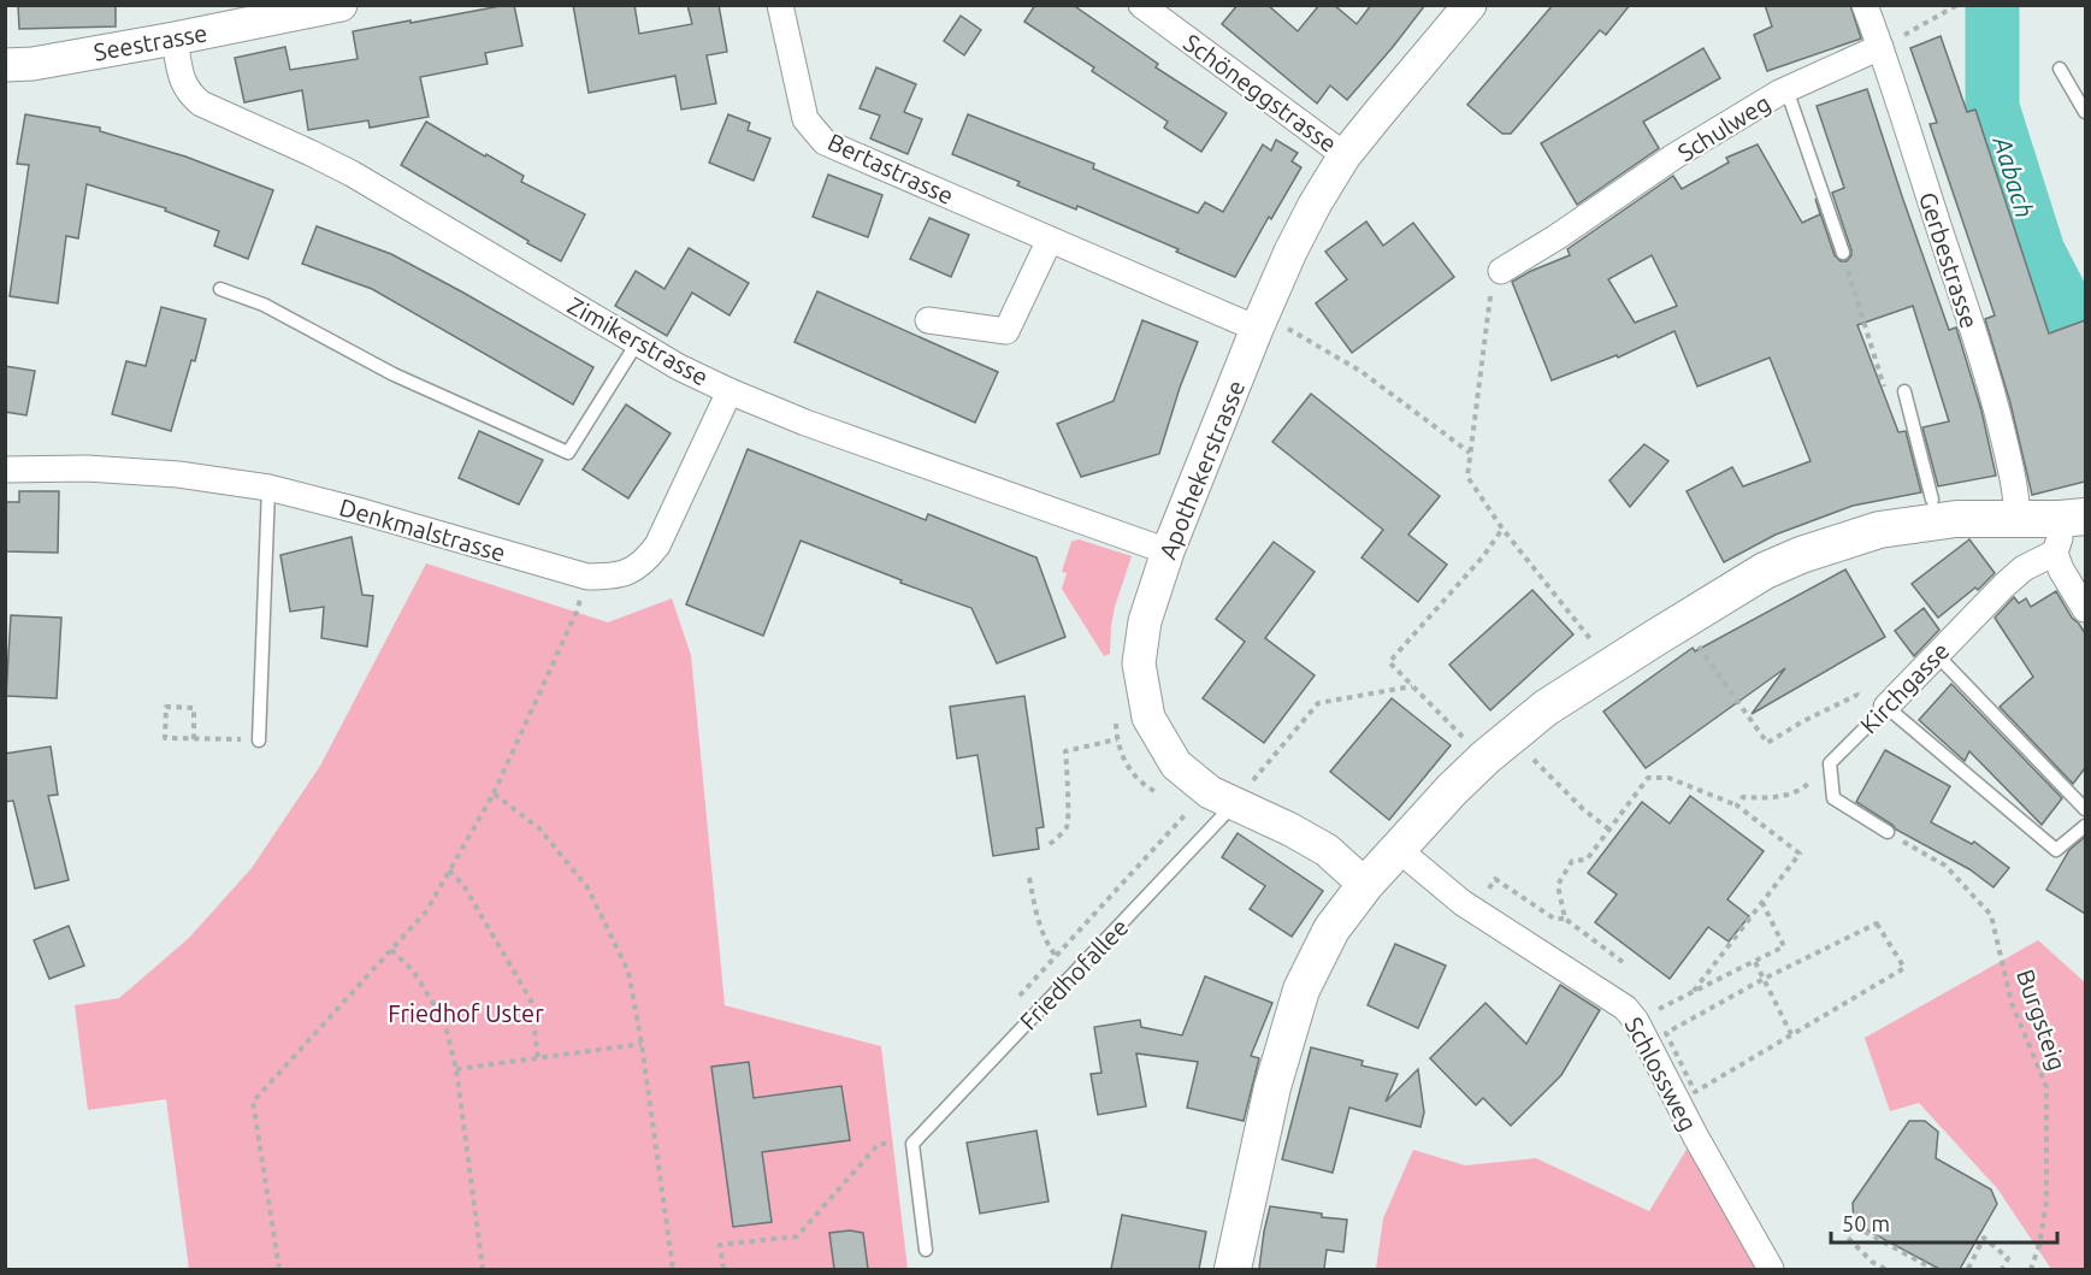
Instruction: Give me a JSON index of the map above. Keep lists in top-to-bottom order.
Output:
{
  "streets": {
    "street": [
      "Seestrasse",
      "Schöneggstrasse",
      "Schulweg",
      "Bertastrasse",
      "Gerbestrasse",
      "Zimikerstrasse",
      "Apothekerstrasse",
      "Denkmalstrasse",
      "Kirchgasse",
      "Schlossweg"
    ],
    "lane": ["Friedhofallee"],
    "path": ["Burgsteig"]
  },
  "crossings": [
    ["Seestrasse", "Zimikerstrasse"],
    ["Schöneggstrasse", "Apothekerstrasse"],
    ["Schulweg", "Gerbestrasse"],
    ["Bertastrasse", "Apothekerstrasse"],
    ["Zimikerstrasse", "Apothekerstrasse"],
    ["Zimikerstrasse", "Denkmalstrasse"],
    ["Apothekerstrasse", "Friedhofallee"]
  ],
  "water": ["Aabach"],
  "parks": ["Friedhof Uster"],
  "scale_bar": "50 m"
}
